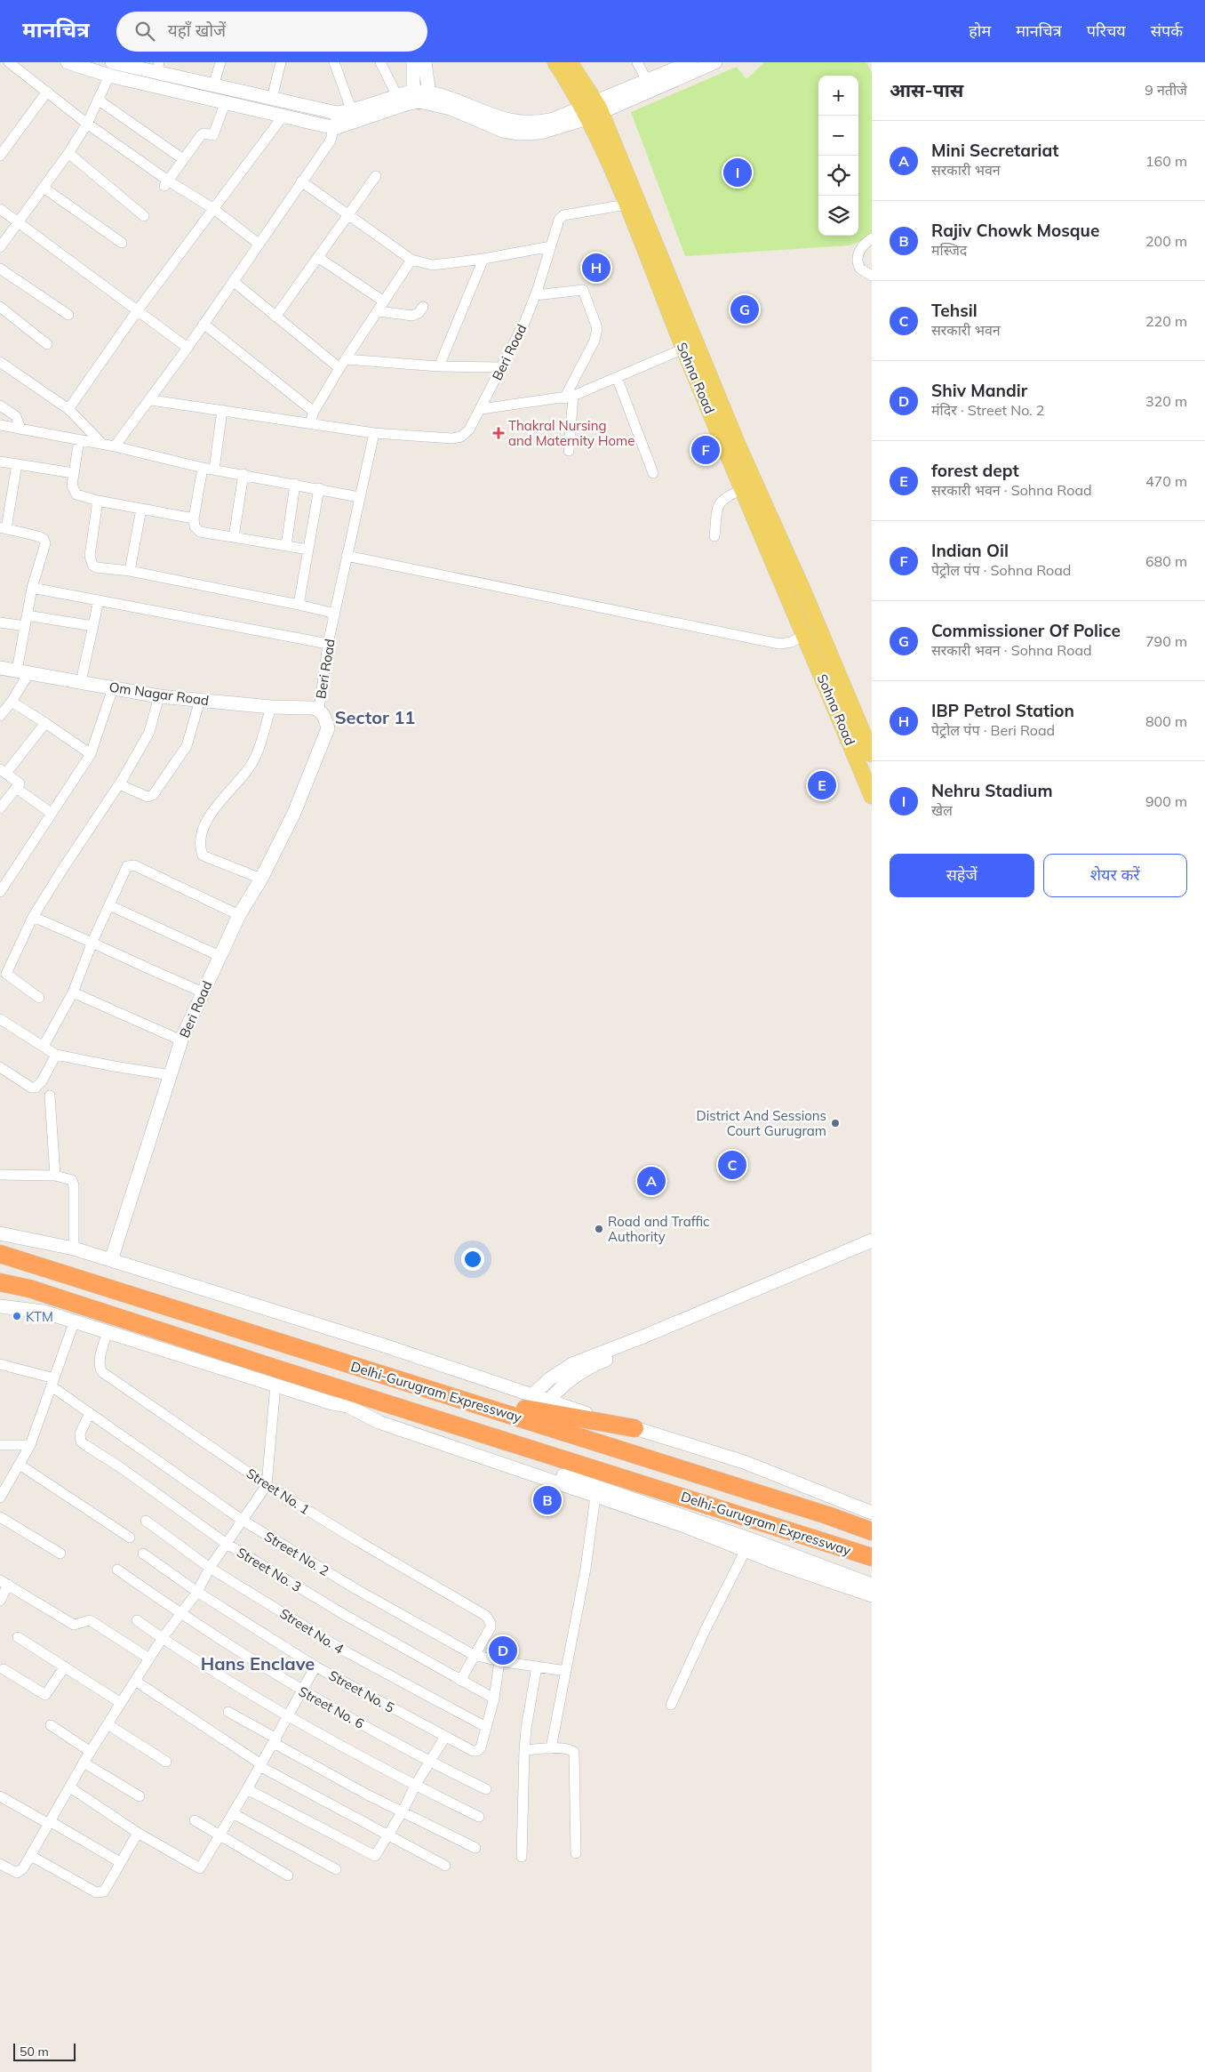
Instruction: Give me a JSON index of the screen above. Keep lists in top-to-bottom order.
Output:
{
  "streets": {
    "highway": ["Delhi-Gurugram Expressway"],
    "main road": ["Beri Road", "Sohna Road", "Om Nagar Road"],
    "street": [
      "Street No. 1",
      "Street No. 2",
      "Street No. 3",
      "Street No. 4",
      "Street No. 5",
      "Street No. 6"
    ]
  },
  "crossings": [
    ["Beri Road", "Sohna Road"],
    ["Beri Road", "Om Nagar Road"],
    ["Street No. 1", "Street No. 2"],
    ["Street No. 2", "Street No. 3"],
    ["Street No. 4", "Street No. 5"]
  ],
  "districts": ["Sector 11", "Hans Enclave"],
  "places": {
    "health": ["Thakral Nursing and Maternity Home"],
    "other": ["District And Sessions Court Gurugram", "Road and Traffic Authority", "KTM"]
  },
  "scale_bar": "50 m",
  "page": {
    "header": "मानचित्र",
    "search": "यहाँ खोजें",
    "nav": [
      "होम",
      "मानचित्र",
      "परिचय",
      "संपर्क"
    ],
    "heading": ["आस-पास", "9 नतीजे"],
    "map_buttons": ["+", "−"],
    "list": [
      {
        "mark": "A",
        "name": "Mini Secretariat",
        "note": "सरकारी भवन",
        "value": "160 m"
      },
      {
        "mark": "B",
        "name": "Rajiv Chowk Mosque",
        "note": "मस्जिद",
        "value": "200 m"
      },
      {
        "mark": "C",
        "name": "Tehsil",
        "note": "सरकारी भवन",
        "value": "220 m"
      },
      {
        "mark": "D",
        "name": "Shiv Mandir",
        "note": "मंदिर · Street No. 2",
        "value": "320 m"
      },
      {
        "mark": "E",
        "name": "forest dept",
        "note": "सरकारी भवन · Sohna Road",
        "value": "470 m"
      },
      {
        "mark": "F",
        "name": "Indian Oil",
        "note": "पेट्रोल पंप · Sohna Road",
        "value": "680 m"
      },
      {
        "mark": "G",
        "name": "Commissioner Of Police",
        "note": "सरकारी भवन · Sohna Road",
        "value": "790 m"
      },
      {
        "mark": "H",
        "name": "IBP Petrol Station",
        "note": "पेट्रोल पंप · Beri Road",
        "value": "800 m"
      },
      {
        "mark": "I",
        "name": "Nehru Stadium",
        "note": "खेल",
        "value": "900 m"
      }
    ],
    "pins": [
      "I",
      "H",
      "G",
      "F",
      "E",
      "C",
      "A",
      "B",
      "D"
    ],
    "buttons": ["सहेजें", "शेयर करें"],
    "scale": "50 m"
  }
}
